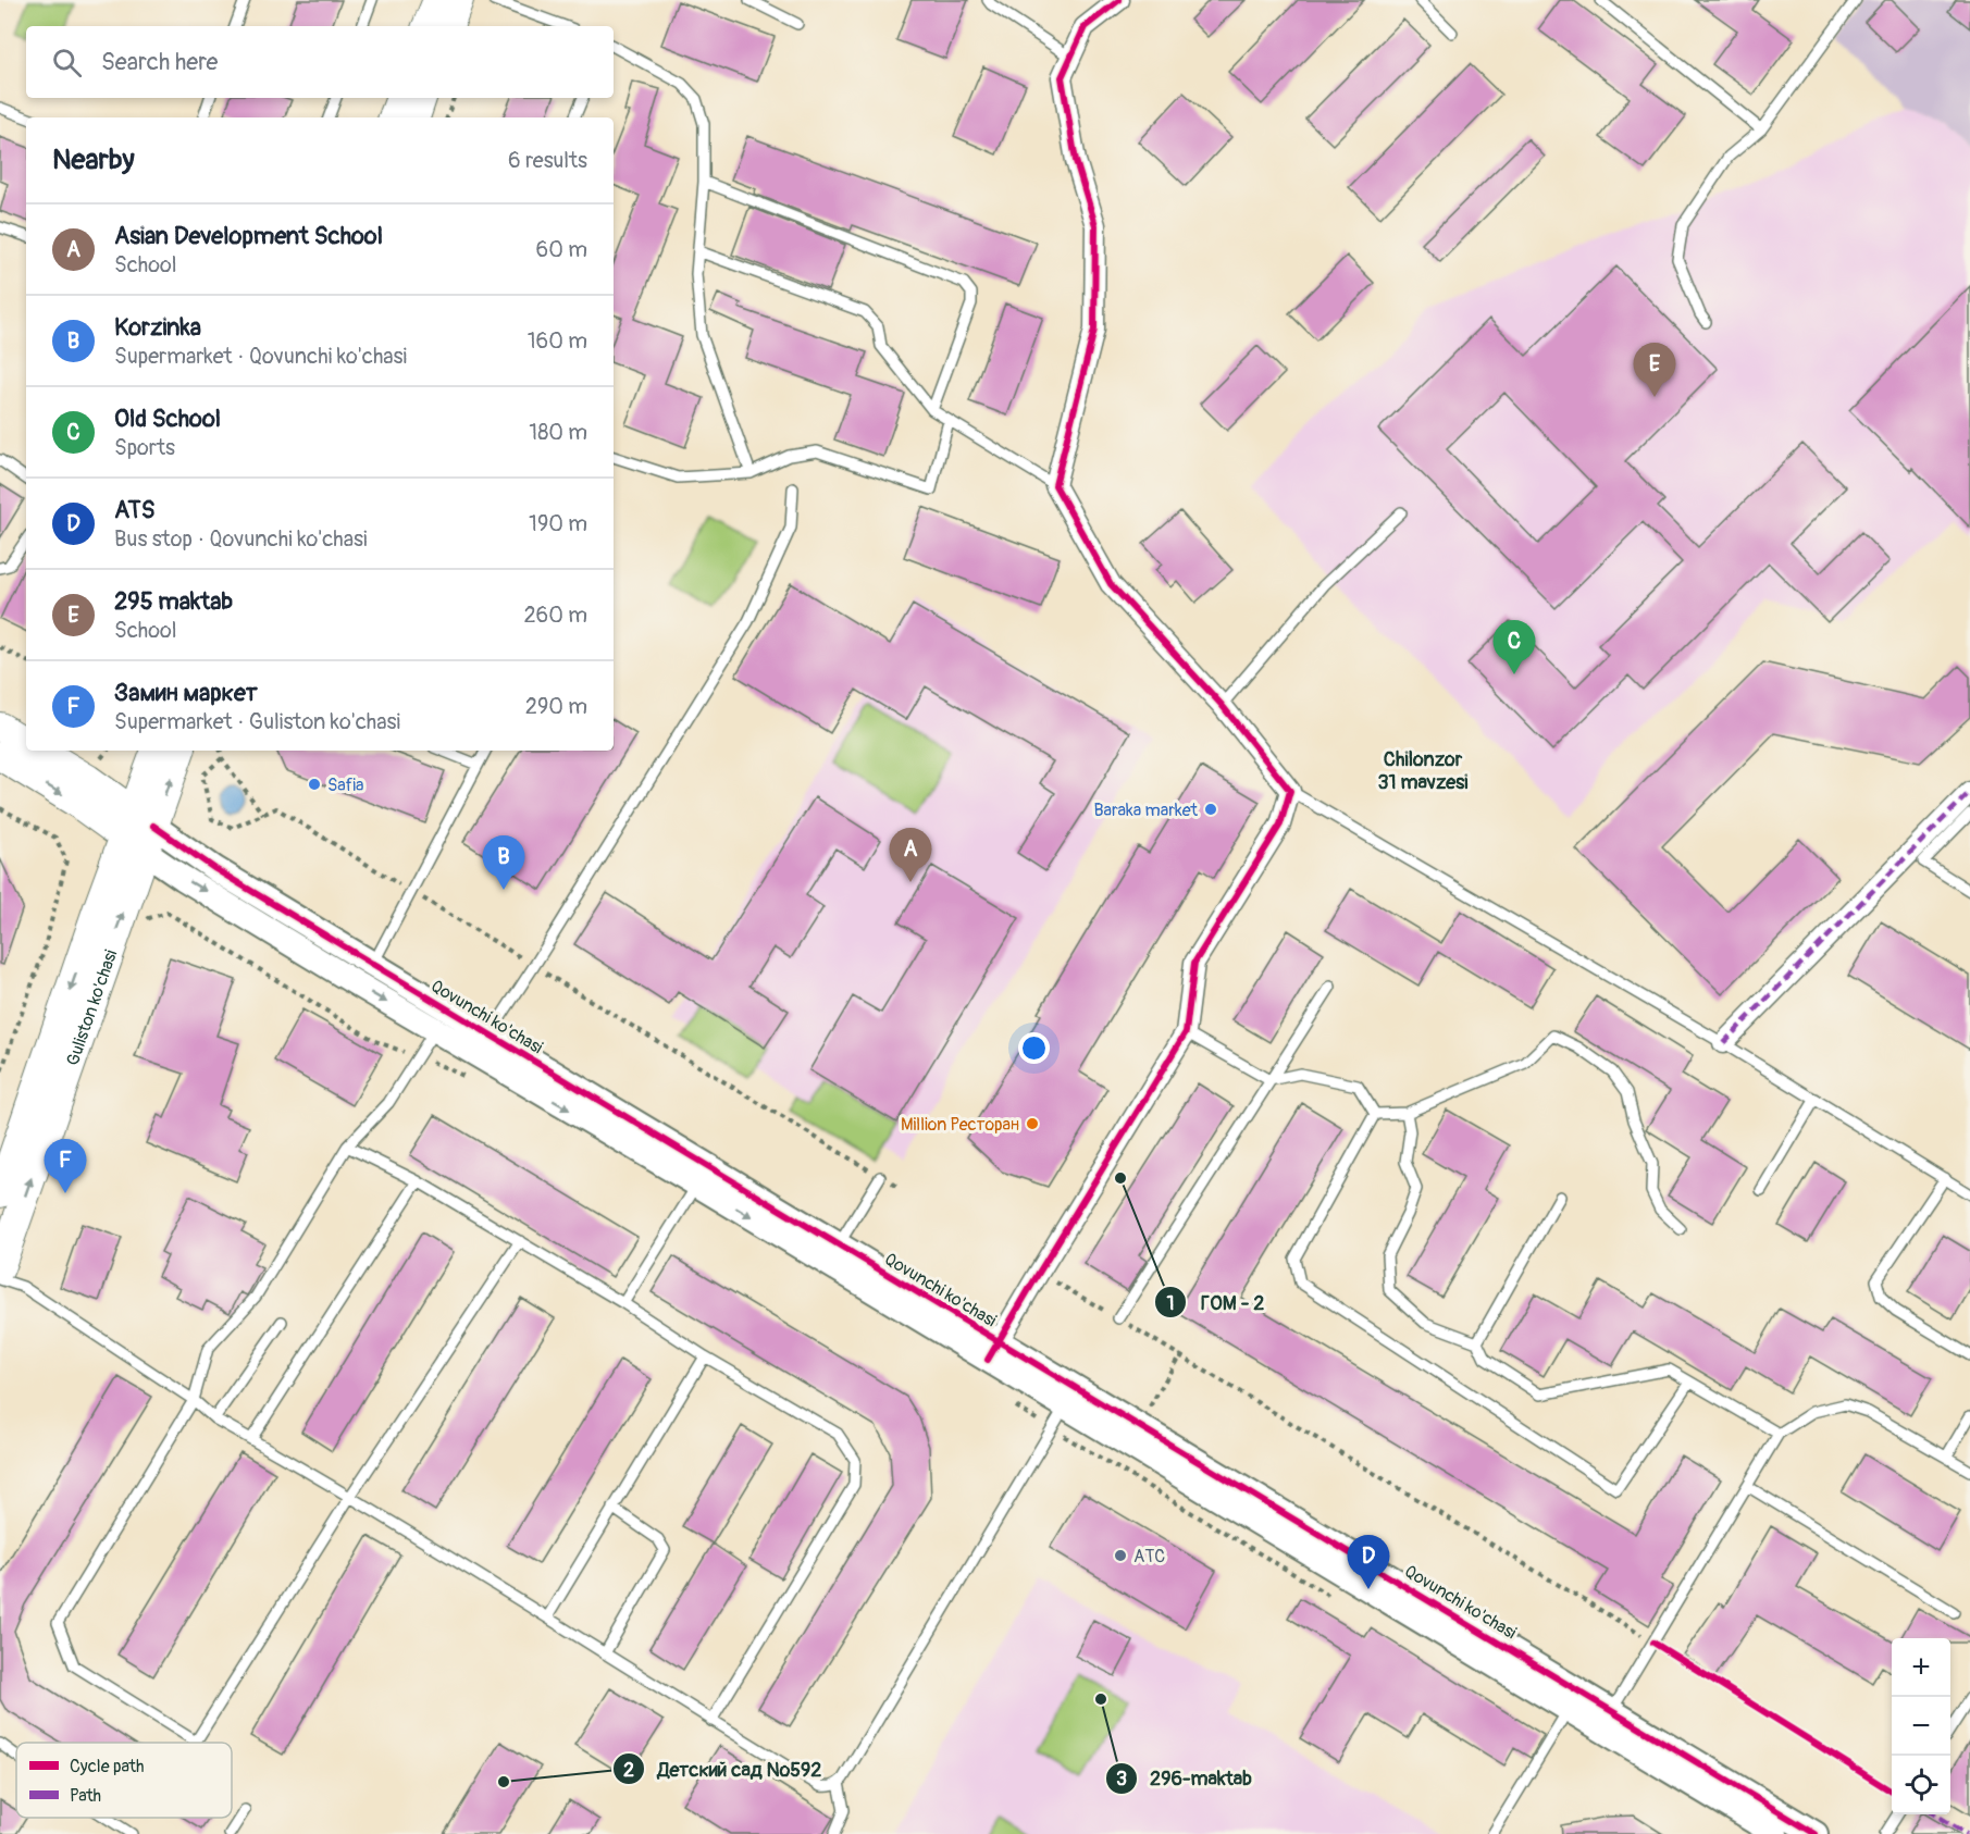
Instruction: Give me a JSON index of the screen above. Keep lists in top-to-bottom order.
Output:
{
  "streets": {
    "main road": ["Guliston ko'chasi", "Qovunchi ko'chasi"]
  },
  "crossings": [
    ["Guliston ko'chasi", "Qovunchi ko'chasi"]
  ],
  "districts": ["Chilonzor 31 mavzesi"],
  "places": [
    "Safia",
    "Baraka market",
    "Million Ресторан",
    "ГОМ - 2",
    "АТС",
    "296-maktab",
    "Детcкий сад №592"
  ],
  "legend": ["Cycle path", "Path"],
  "page": {
    "search": "Search here",
    "heading": ["Nearby", "6 results"],
    "list": [
      {
        "mark": "A",
        "name": "Asian Development School",
        "note": "School",
        "value": "60 m"
      },
      {
        "mark": "B",
        "name": "Korzinka",
        "note": "Supermarket · Qovunchi ko'chasi",
        "value": "160 m"
      },
      {
        "mark": "C",
        "name": "Old School",
        "note": "Sports",
        "value": "180 m"
      },
      {
        "mark": "D",
        "name": "ATS",
        "note": "Bus stop · Qovunchi ko'chasi",
        "value": "190 m"
      },
      {
        "mark": "E",
        "name": "295 maktab",
        "note": "School",
        "value": "260 m"
      },
      {
        "mark": "F",
        "name": "Замин маркет",
        "note": "Supermarket · Guliston ko'chasi",
        "value": "290 m"
      }
    ],
    "pins": [
      "E",
      "C",
      "A",
      "B",
      "F",
      "D"
    ],
    "map_buttons": ["+", "−"]
  }
}
